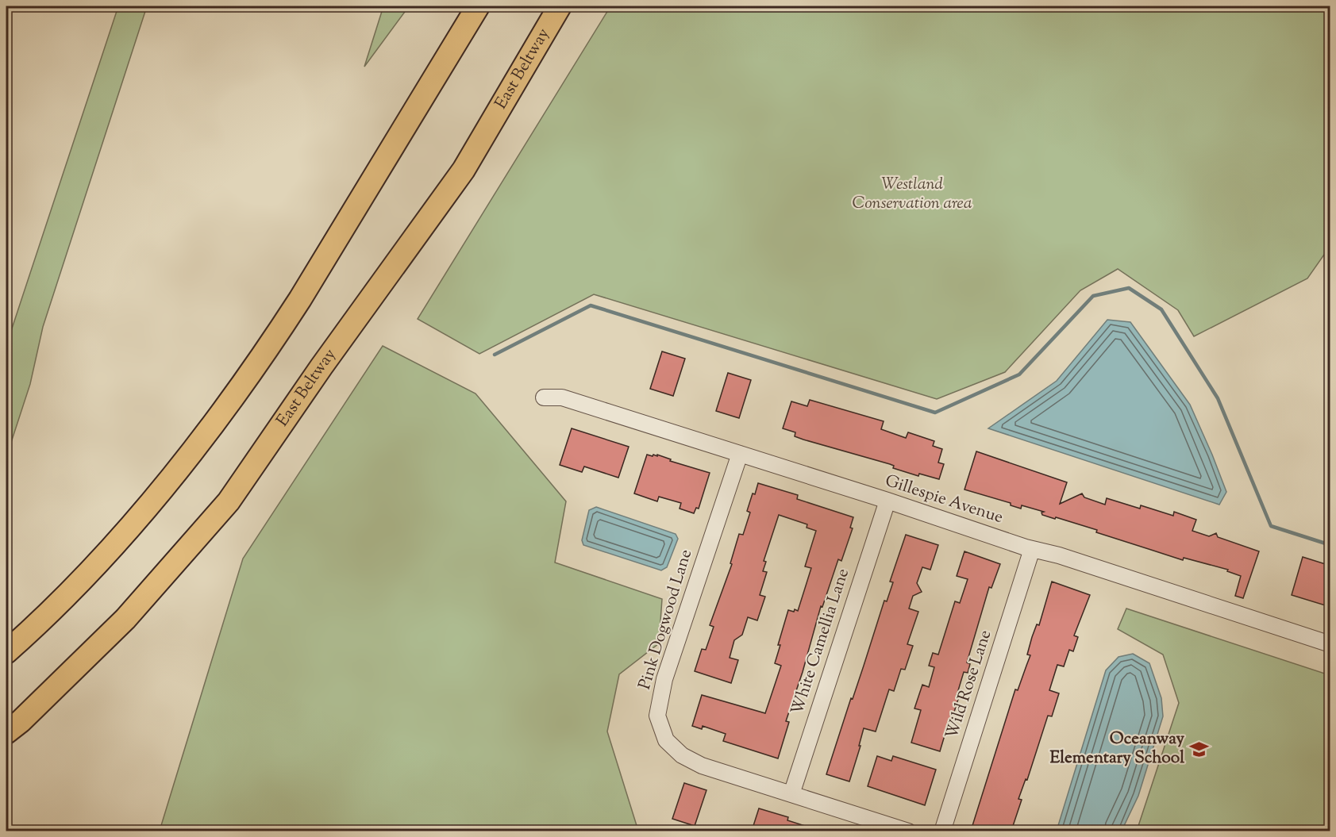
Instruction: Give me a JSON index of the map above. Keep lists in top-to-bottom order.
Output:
{
  "streets": {
    "highway": ["East Beltway"],
    "street": [
      "Gillespie Avenue",
      "Pink Dogwood Lane",
      "White Camellia Lane",
      "Wild Rose Lane"
    ]
  },
  "crossings": [
    ["Gillespie Avenue", "Pink Dogwood Lane"],
    ["Gillespie Avenue", "White Camellia Lane"],
    ["Gillespie Avenue", "Wild Rose Lane"],
    ["Pink Dogwood Lane", "White Camellia Lane"]
  ],
  "parks": ["Westland Conservation area"],
  "places": {
    "school or university": ["Oceanway Elementary School"]
  }
}
